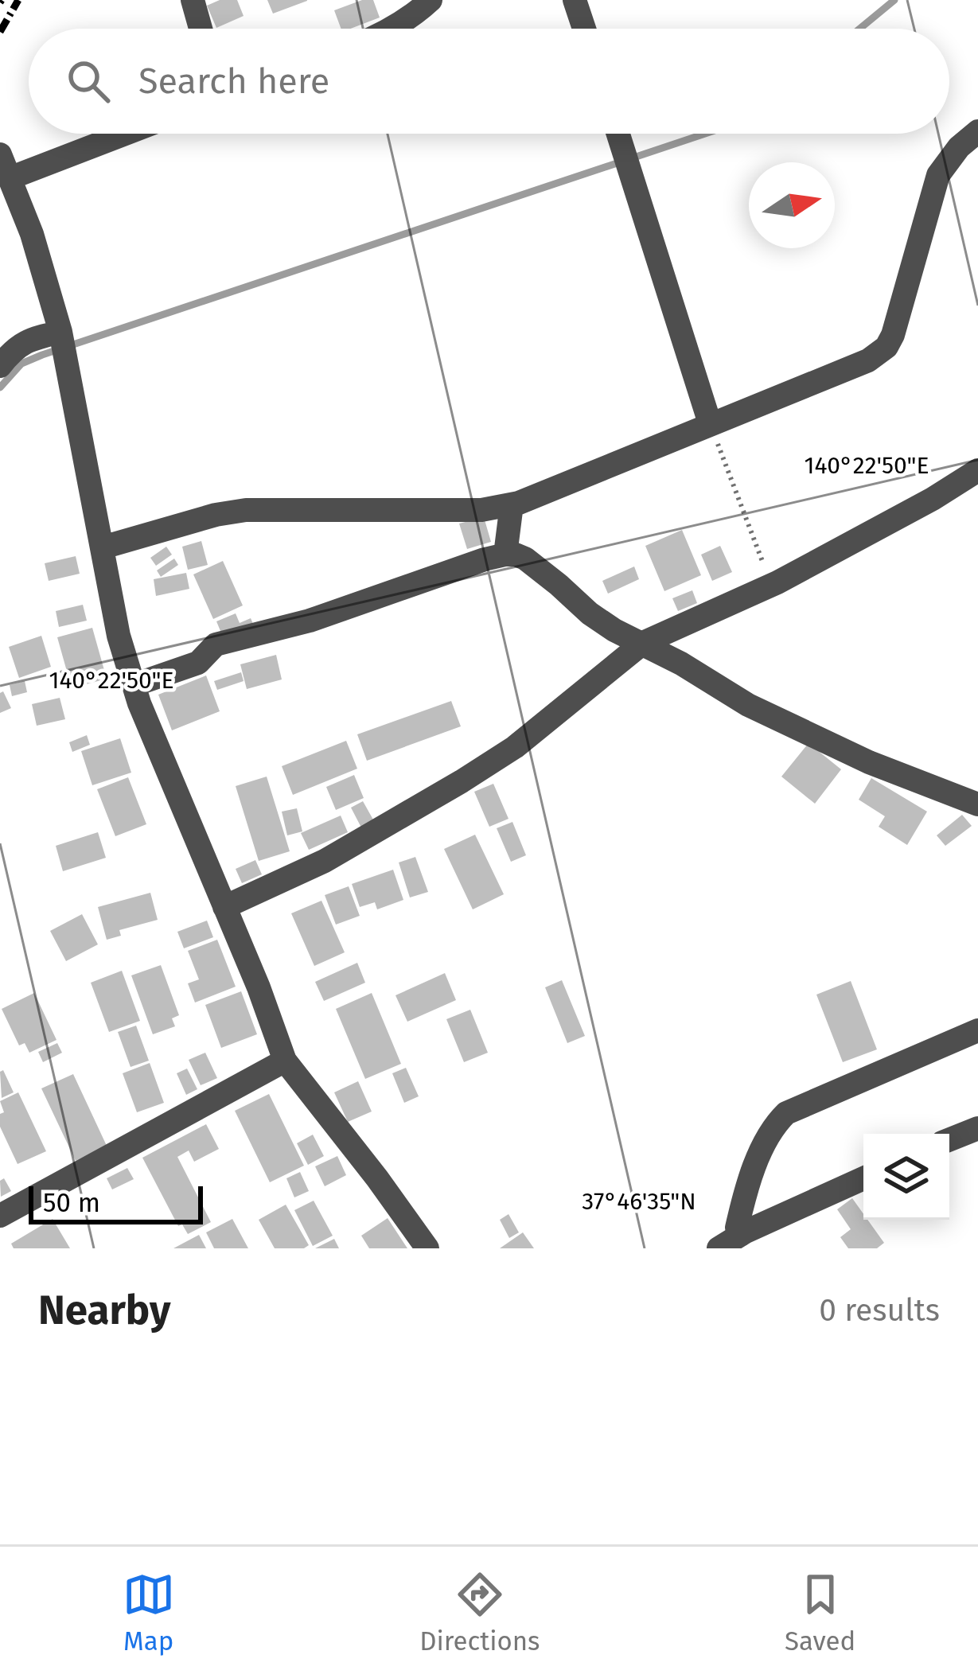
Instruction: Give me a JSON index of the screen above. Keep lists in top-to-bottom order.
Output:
{
  "scale_bar": "50 m",
  "north": "right",
  "page": {
    "search": "Search here",
    "scale": "50 m",
    "heading": ["Nearby", "0 results"],
    "nav": ["Map", "Directions", "Saved"]
  },
  "coordinates": ["140°22'50\"E", "37°46'35\"N"]
}
